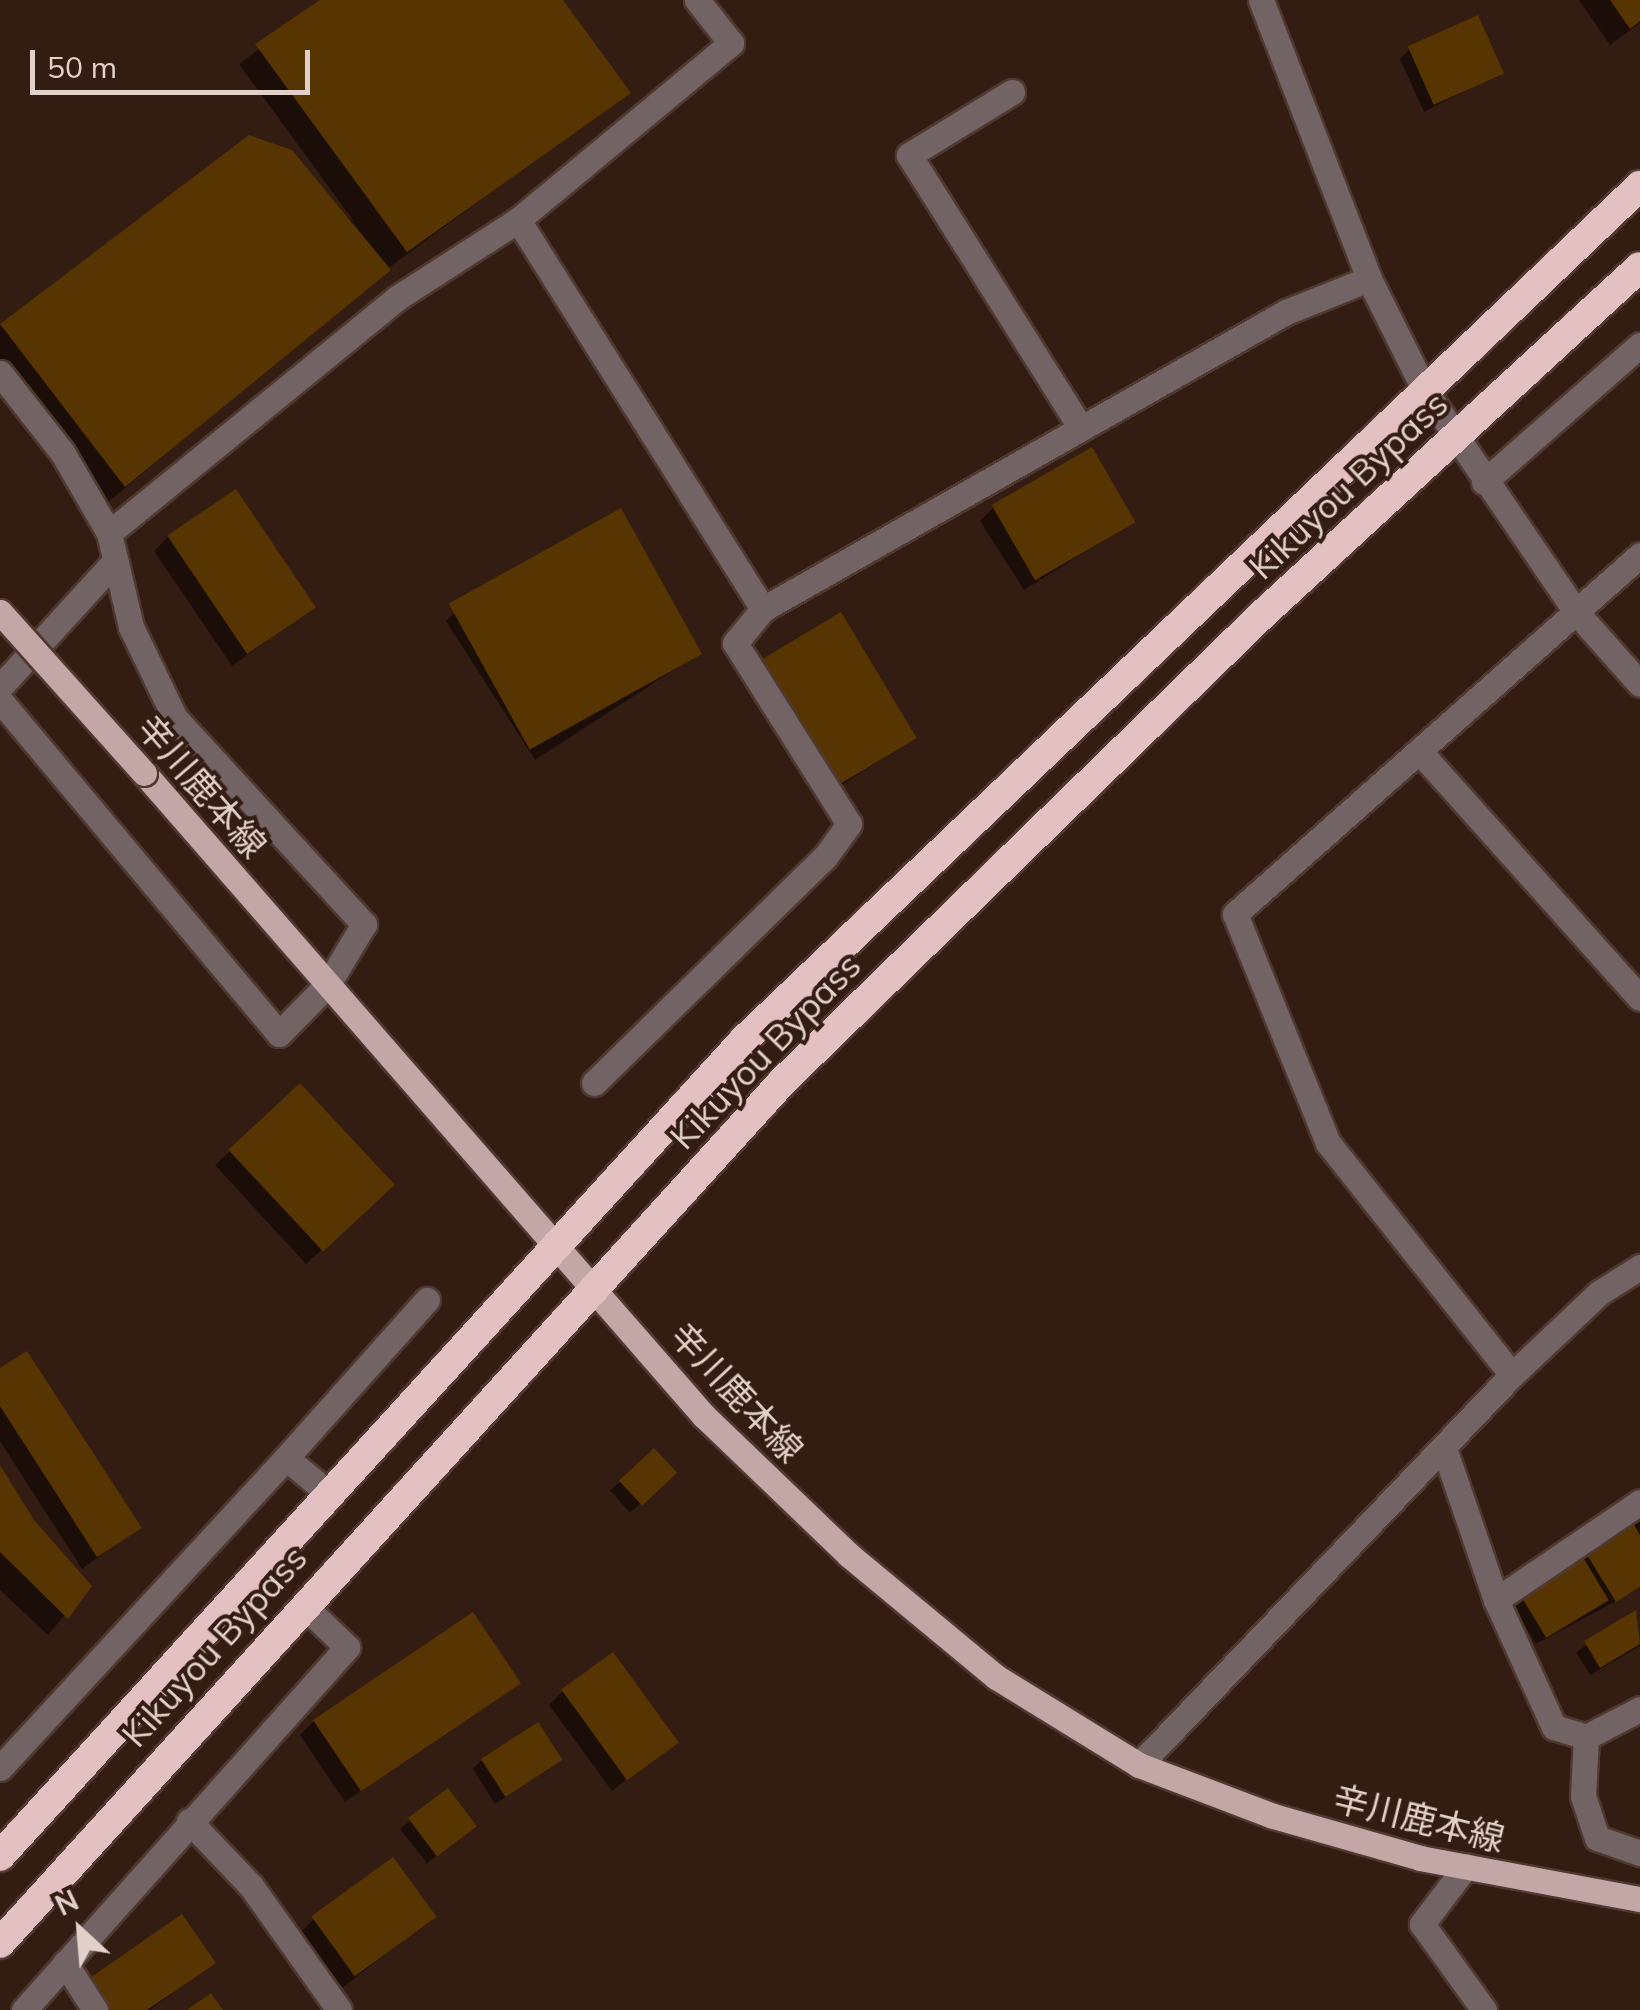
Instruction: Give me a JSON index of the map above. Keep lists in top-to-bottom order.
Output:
{
  "streets": {
    "highway": ["Kikuyou Bypass"],
    "main road": ["辛川鹿本線"]
  },
  "crossings": [
    ["Kikuyou Bypass", "辛川鹿本線"]
  ],
  "scale_bar": "50 m",
  "north": "top left"
}
